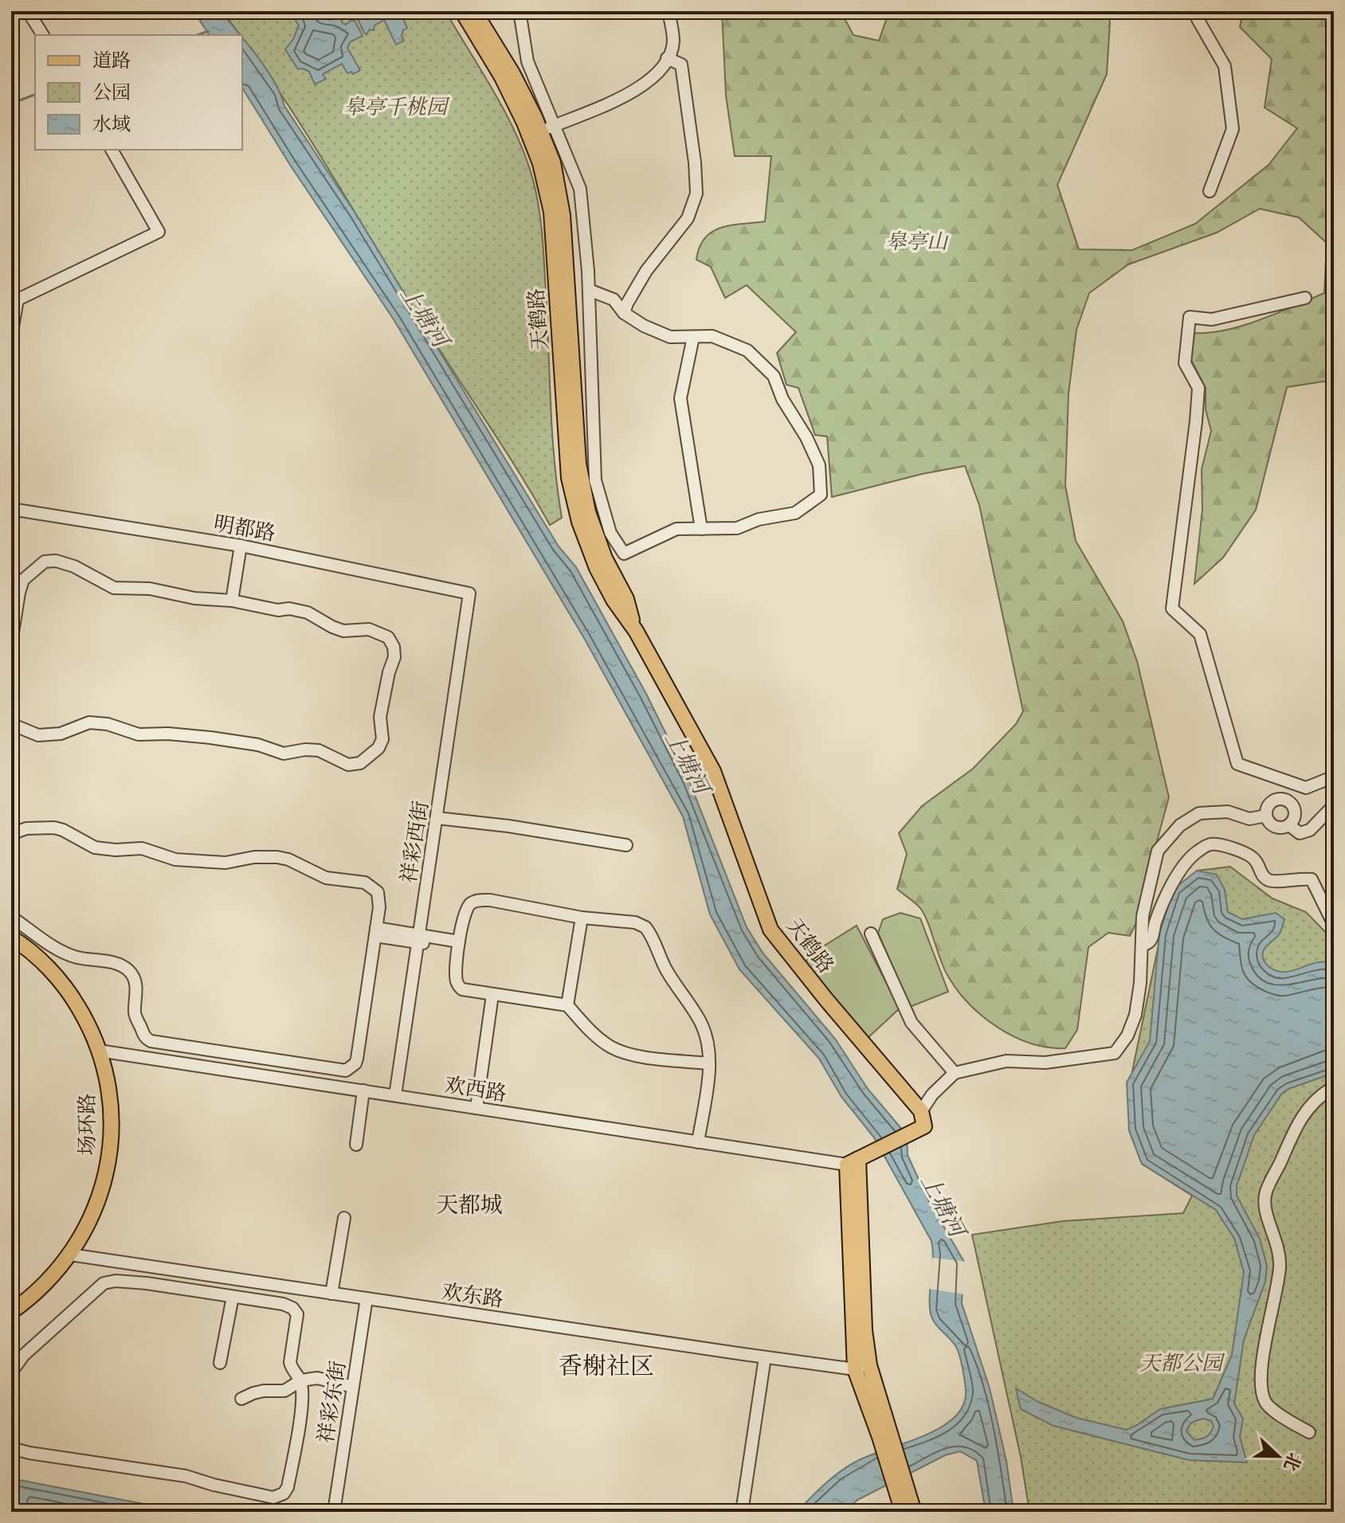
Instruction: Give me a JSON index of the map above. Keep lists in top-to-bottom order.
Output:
{
  "streets": {
    "main road": ["天鹤路", "场环路"],
    "street": [
      "明都路",
      "祥彩西街",
      "欢西路",
      "欢东路",
      "祥彩东街"
    ]
  },
  "crossings": [
    ["明都路", "祥彩西街"],
    ["祥彩西街", "欢西路"],
    ["欢西路", "场环路"],
    ["场环路", "欢东路"],
    ["欢东路", "祥彩东街"]
  ],
  "districts": ["天都城", "香榭社区"],
  "water": ["上塘河"],
  "parks": ["皋亭千桃园", "皋亭山", "天都公园"],
  "legend": ["道路", "公园", "水域"],
  "north": "right"
}
